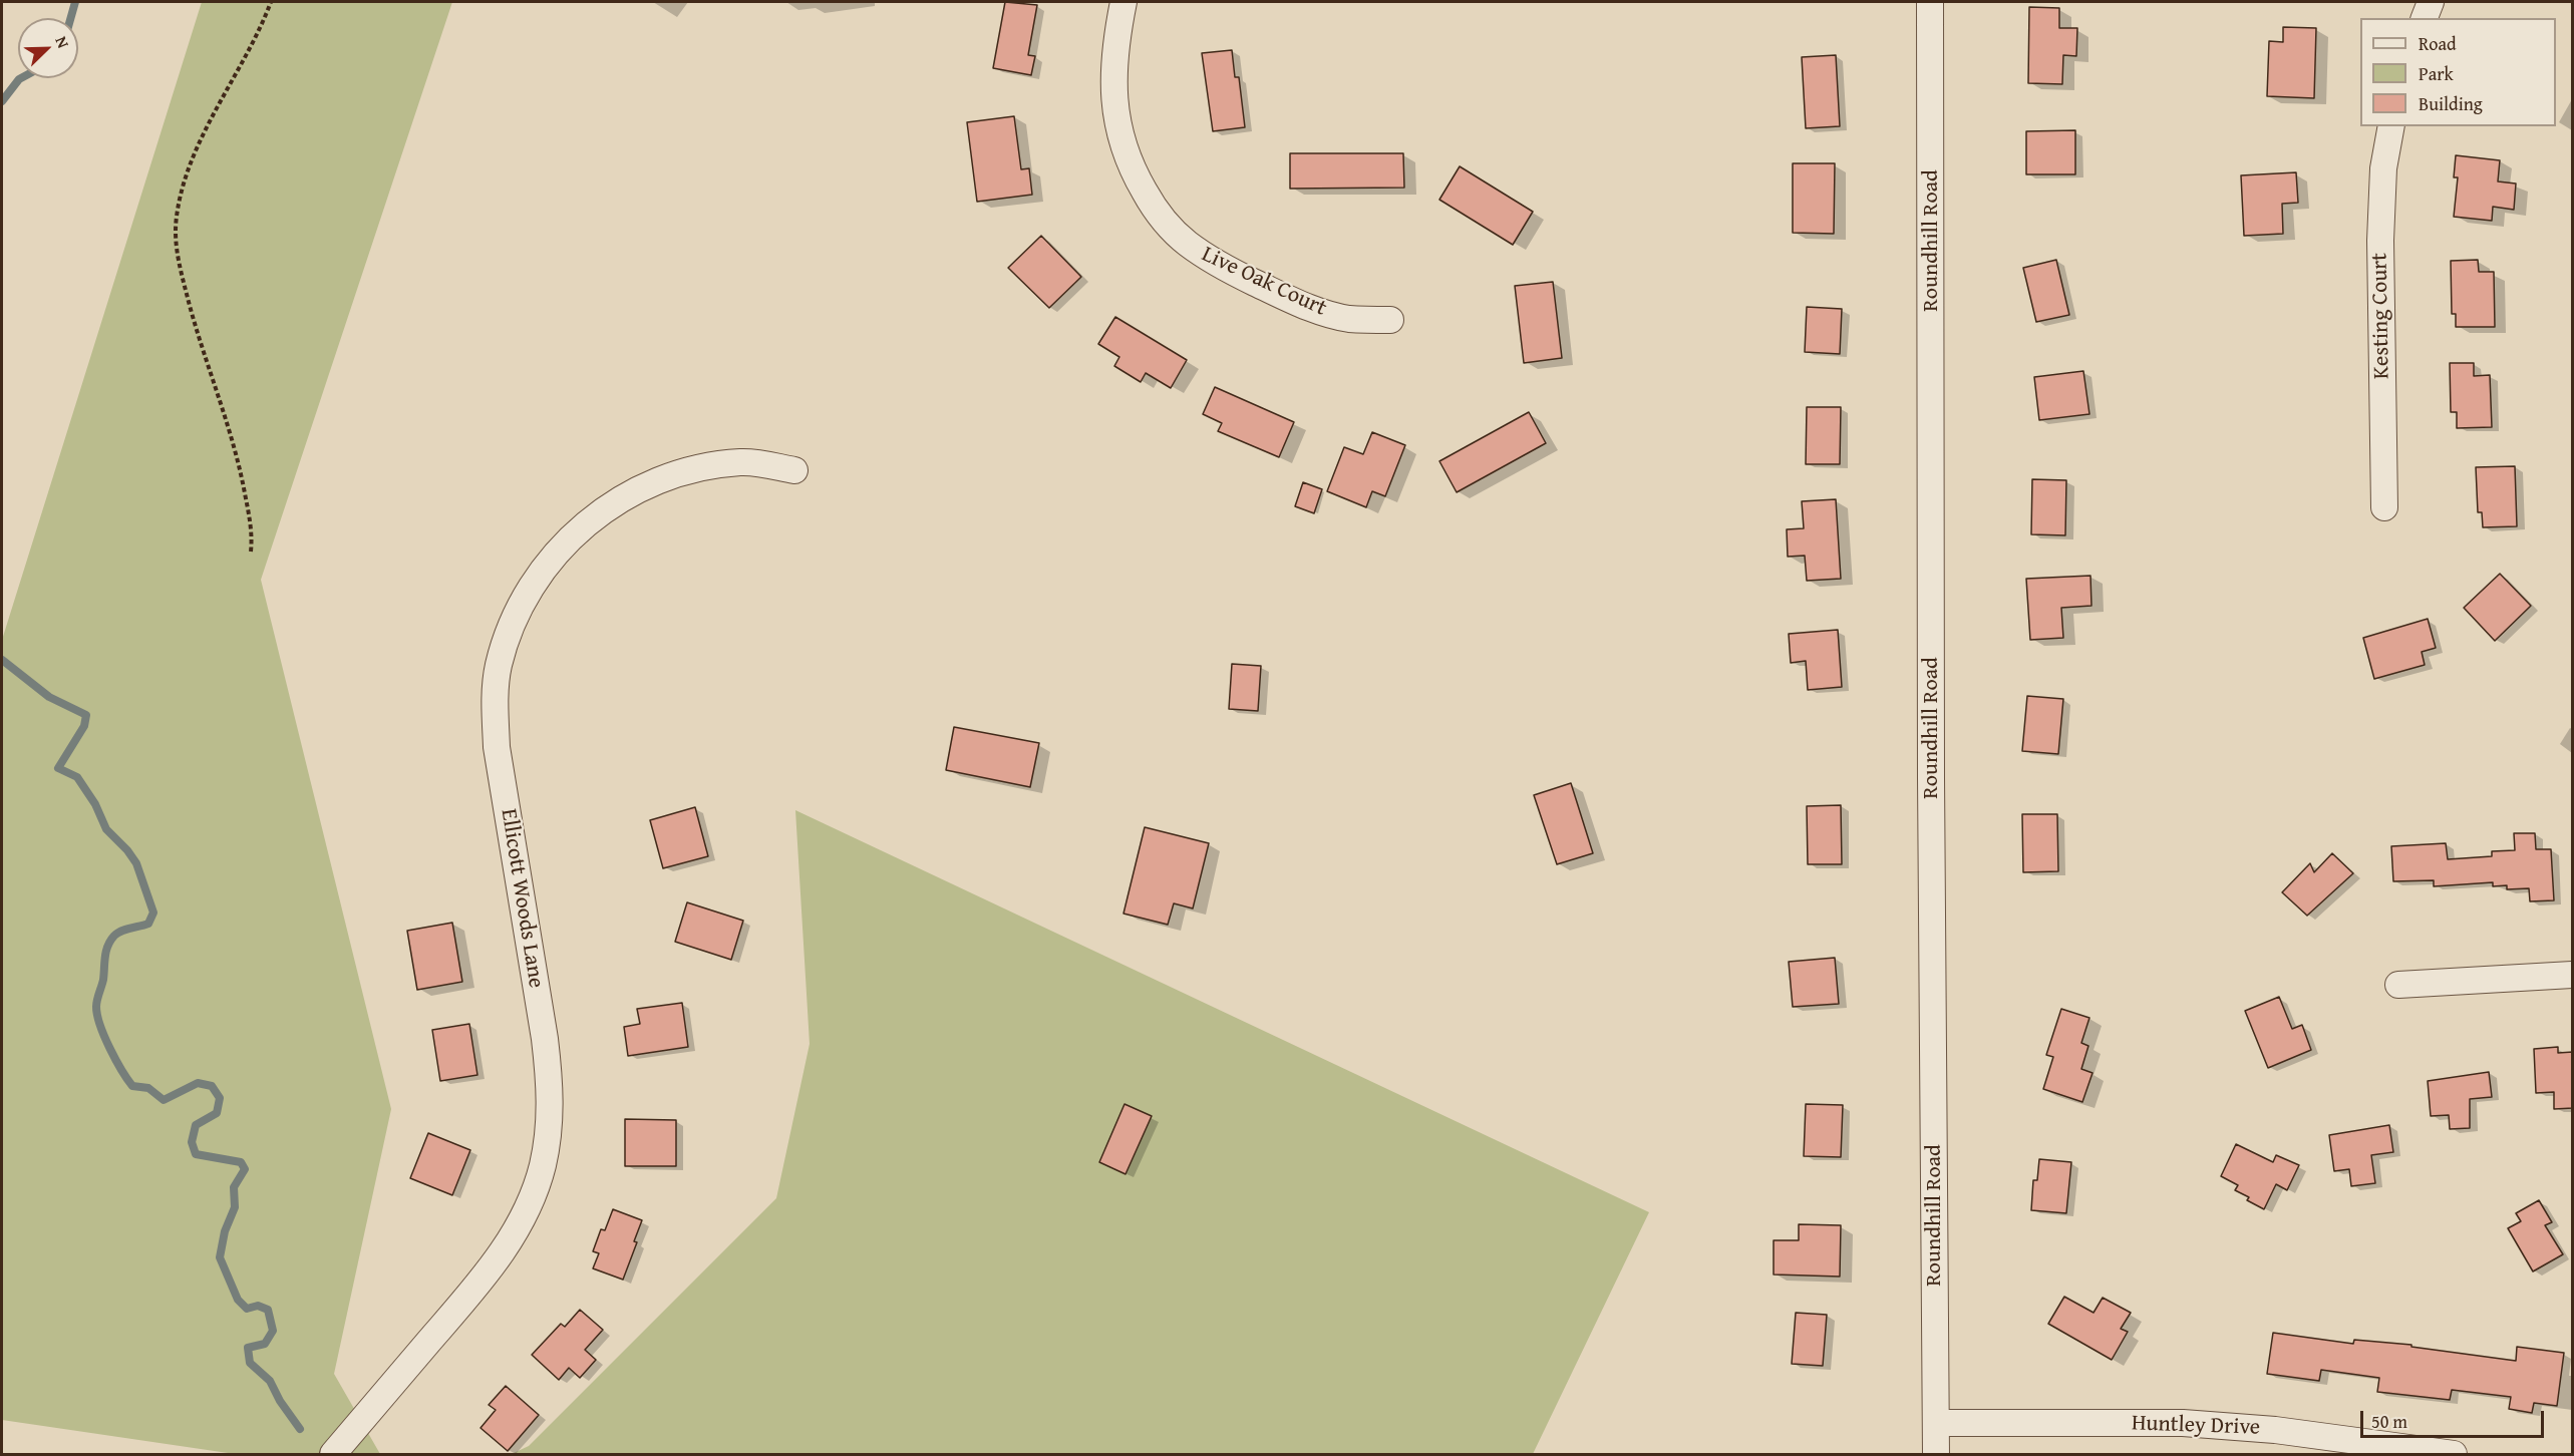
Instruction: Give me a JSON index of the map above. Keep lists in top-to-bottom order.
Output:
{
  "streets": {
    "street": [
      "Roundhill Road",
      "Live Oak Court",
      "Kesting Court",
      "Ellicott Woods Lane",
      "Huntley Drive"
    ]
  },
  "crossings": [
    ["Roundhill Road", "Huntley Drive"]
  ],
  "legend": ["Road", "Park", "Building"],
  "scale_bar": "50 m",
  "north": "top right"
}
